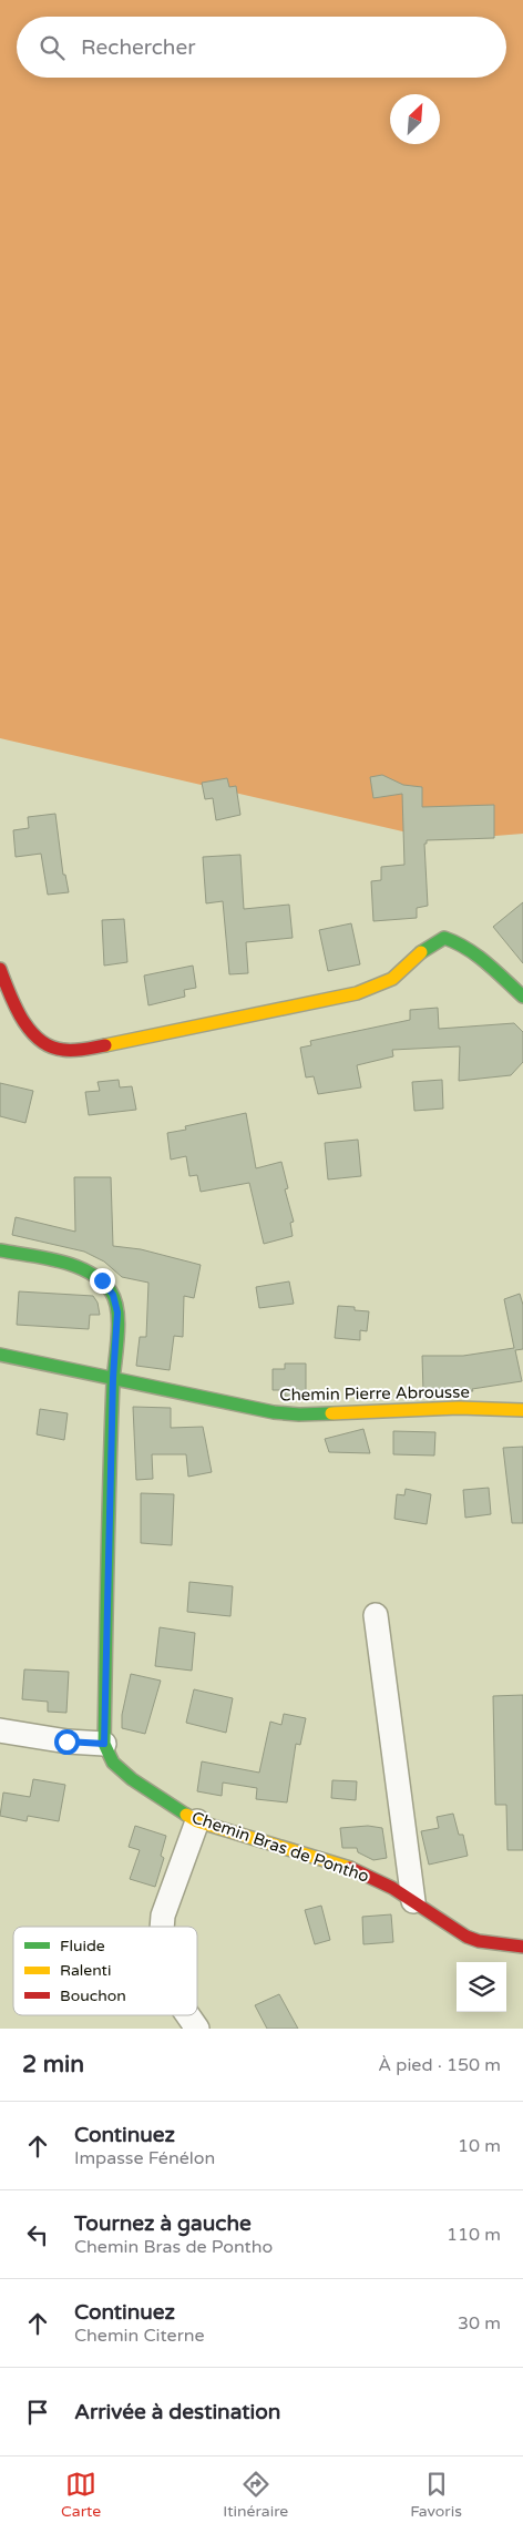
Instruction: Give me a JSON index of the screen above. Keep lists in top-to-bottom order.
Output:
{
  "streets": {
    "street": ["Chemin Pierre Abrousse", "Chemin Bras de Pontho"]
  },
  "legend": ["Fluide", "Ralenti", "Bouchon"],
  "north": "top right",
  "page": {
    "search": "Rechercher",
    "heading": ["2 min", "À pied · 150 m"],
    "list": [
      ["Continuez", "Impasse Fénélon", "10 m"],
      ["Tournez à gauche", "Chemin Bras de Pontho", "110 m"],
      ["Continuez", "Chemin Citerne", "30 m"],
      "Arrivée à destination"
    ],
    "nav": ["Carte", "Itinéraire", "Favoris"]
  }
}
